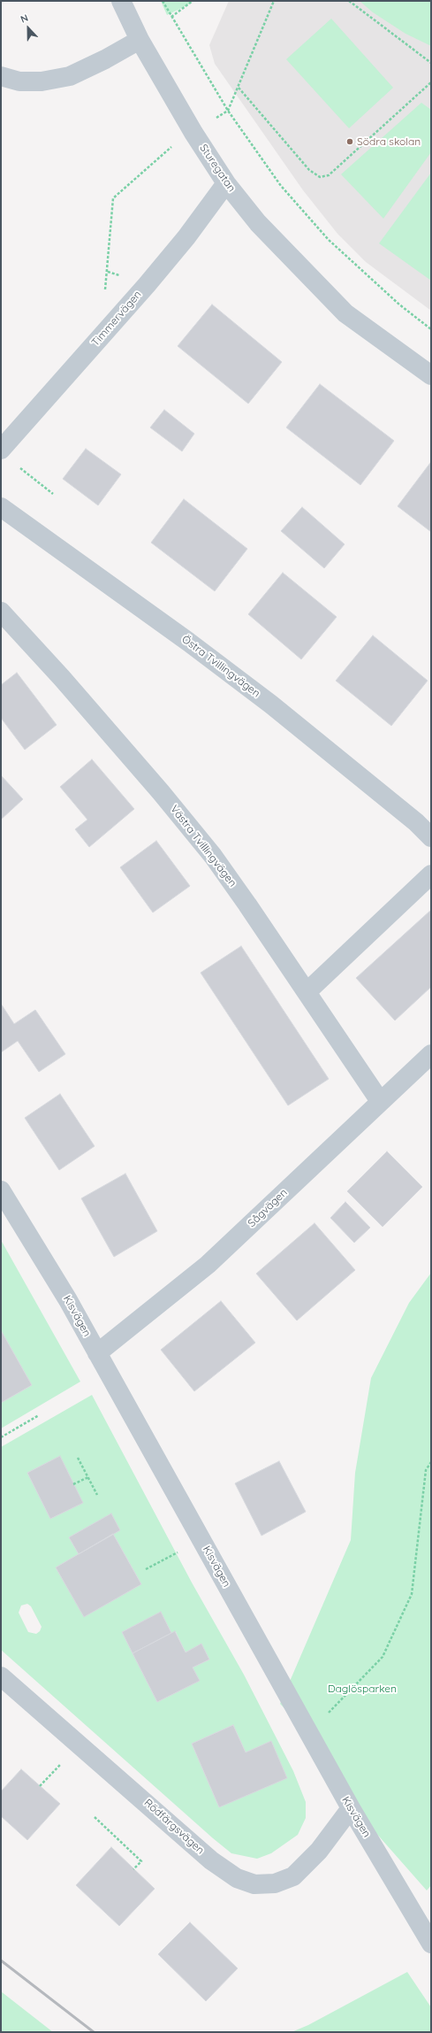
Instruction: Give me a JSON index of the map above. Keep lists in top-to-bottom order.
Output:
{
  "streets": {
    "street": [
      "Sturegatan",
      "Timmervägen",
      "Östra Tvillingvägen",
      "Västra Tvillingvägen",
      "Sågvägen",
      "Kisvägen",
      "Rödfärgsvägen"
    ]
  },
  "crossings": [
    ["Sturegatan", "Timmervägen"],
    ["Västra Tvillingvägen", "Sågvägen"],
    ["Sågvägen", "Kisvägen"],
    ["Kisvägen", "Rödfärgsvägen"]
  ],
  "parks": ["Daglösparken"],
  "places": ["Södra skolan"],
  "north": "top"
}
